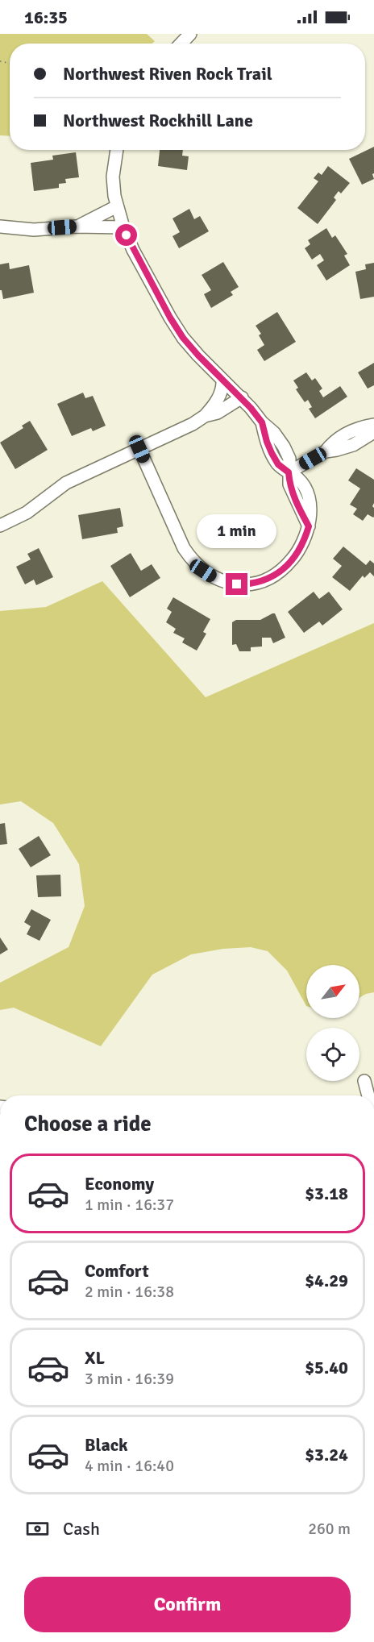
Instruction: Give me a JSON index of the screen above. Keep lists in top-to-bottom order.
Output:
{
  "north": "top right",
  "page": {
    "status": "16:35",
    "banner": ["Northwest Riven Rock Trail", "Northwest Rockhill Lane"],
    "bubble": "1 min",
    "heading": "Choose a ride",
    "list": [
      {
        "name": "Economy",
        "note": "1 min · 16:37",
        "value": "$3.18"
      },
      {
        "name": "Comfort",
        "note": "2 min · 16:38",
        "value": "$4.29"
      },
      {
        "name": "XL",
        "note": "3 min · 16:39",
        "value": "$5.40"
      },
      {
        "name": "Black",
        "note": "4 min · 16:40",
        "value": "$3.24"
      }
    ],
    "pay": ["Cash", "260 m"],
    "buttons": "Confirm"
  }
}
